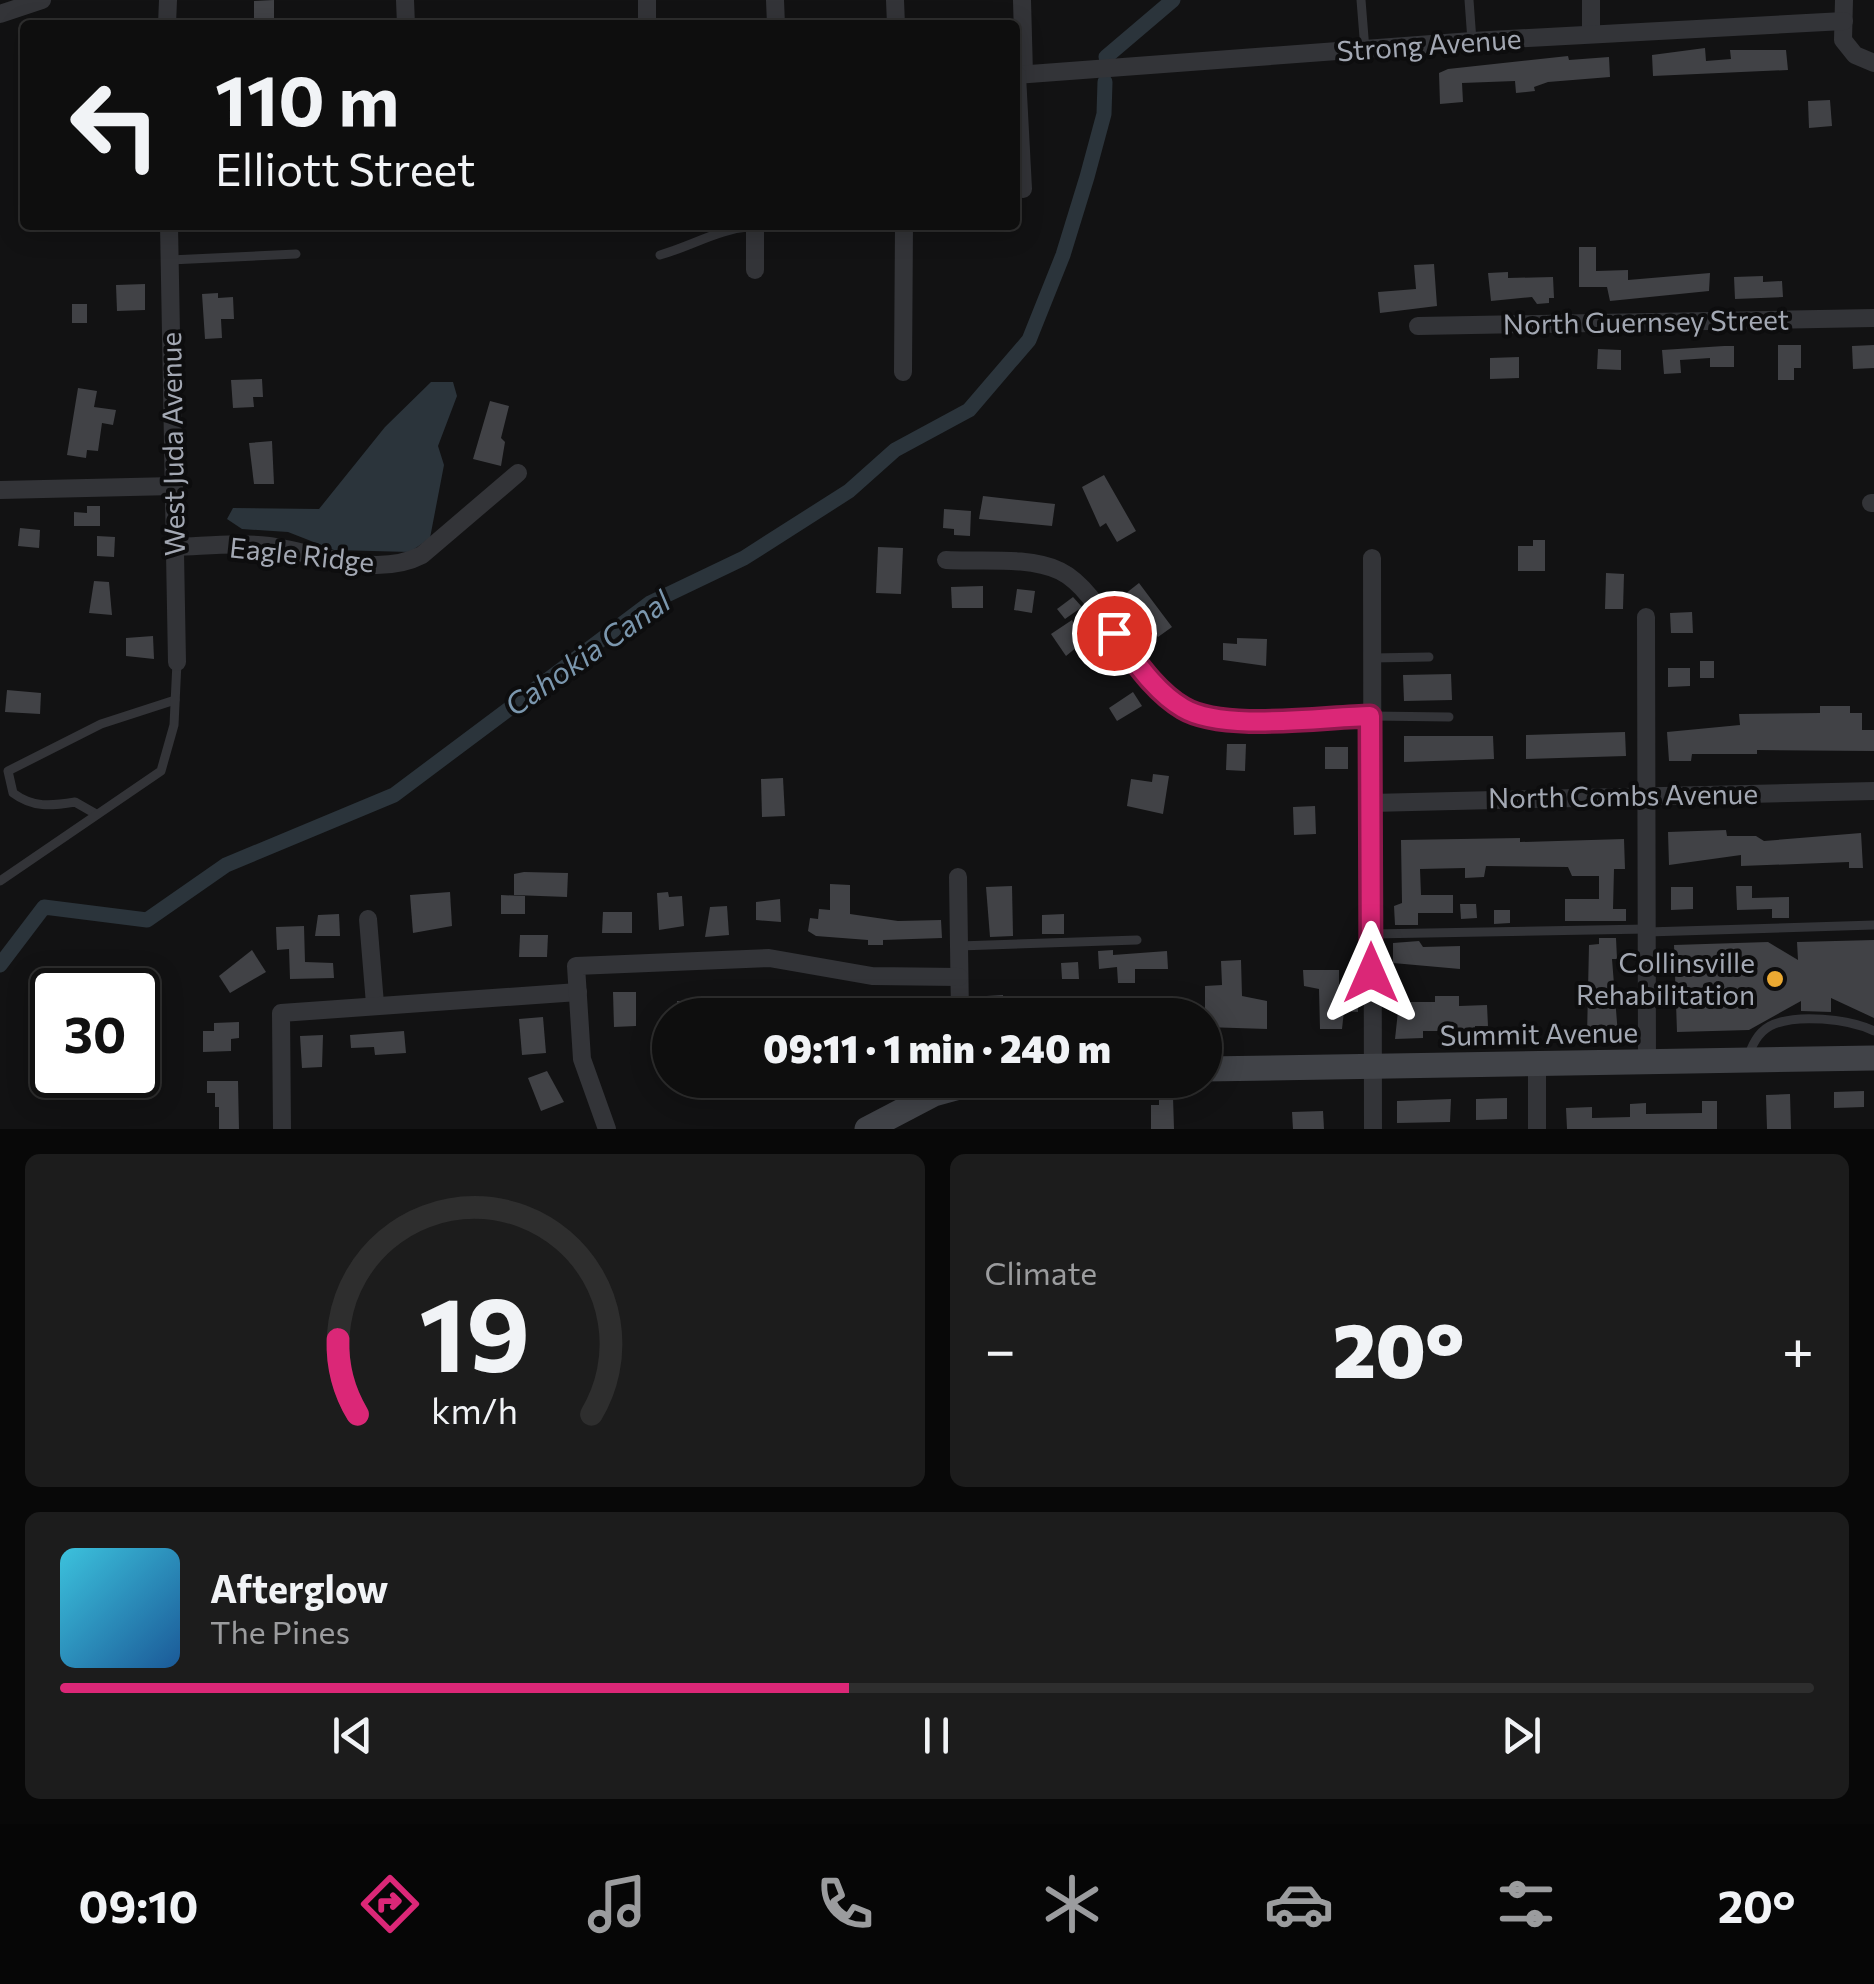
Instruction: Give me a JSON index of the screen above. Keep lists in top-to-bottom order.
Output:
{
  "streets": {
    "street": [
      "Strong Avenue",
      "North Guernsey Street",
      "West Juda Avenue",
      "Eagle Ridge",
      "North Combs Avenue",
      "Summit Avenue"
    ]
  },
  "crossings": [
    ["West Juda Avenue", "Eagle Ridge"]
  ],
  "water": ["Cahokia Canal"],
  "places": ["Collinsville Rehabilitation"],
  "page": {
    "turn": ["110 m", "Elliott Street"],
    "limit": "30",
    "trip": "09:11 · 1 min · 240 m",
    "tile": "Climate",
    "heat": ["−", "20°", "+"],
    "song": ["Afterglow", "The Pines"],
    "tabs": ["09:10", "20°"],
    "gauge": ["19", "km/h"]
  }
}
